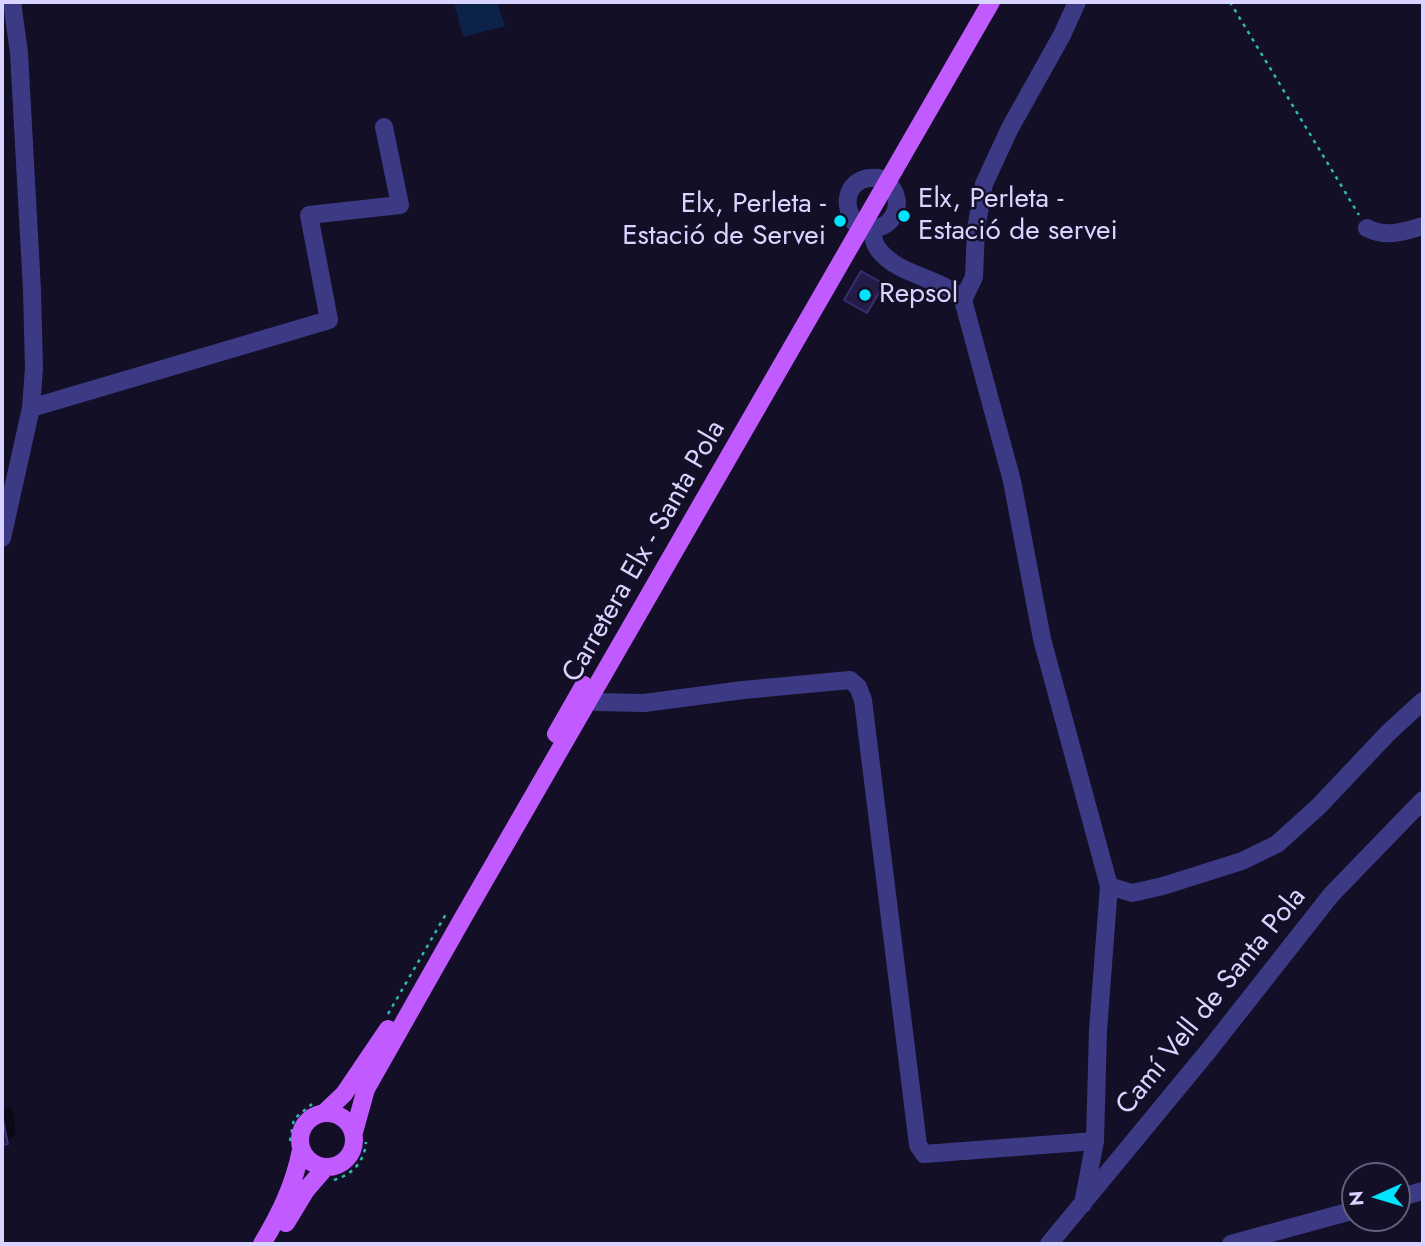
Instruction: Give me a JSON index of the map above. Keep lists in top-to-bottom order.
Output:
{
  "streets": {
    "main road": ["Carretera Elx - Santa Pola"],
    "street": ["Camí Vell de Santa Pola"]
  },
  "places": ["Elx, Perleta - Estació de servei", "Elx, Perleta - Estació de Servei", "Repsol"],
  "north": "left"
}
